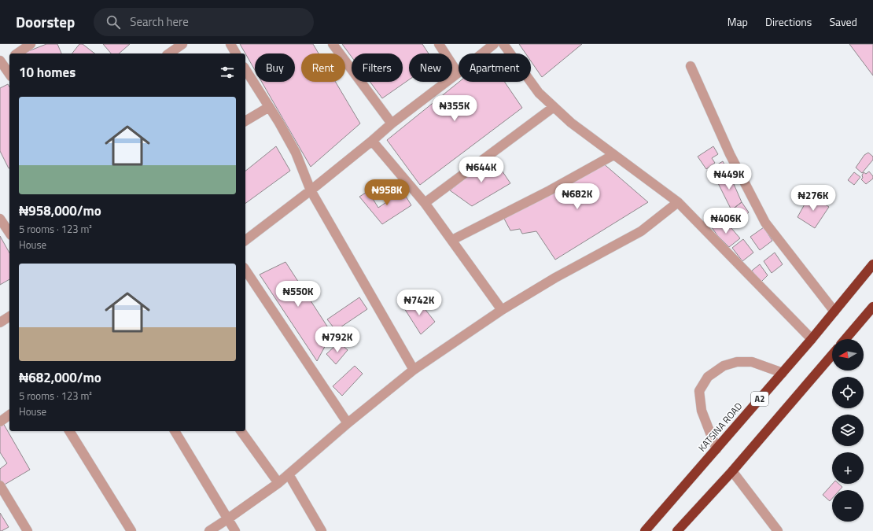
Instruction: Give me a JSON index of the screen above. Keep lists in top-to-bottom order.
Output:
{
  "streets": {
    "highway": ["A2", "KATSINA ROAD"]
  },
  "north": "left",
  "page": {
    "header": "Doorstep",
    "search": "Search here",
    "nav": ["Map", "Directions", "Saved"],
    "chip": [
      "Buy",
      "Rent",
      "Filters",
      "New",
      "Apartment"
    ],
    "heading": "10 homes",
    "list": [
      {
        "name": "₦958,000/mo",
        "note": "5 rooms · 123 m² · House"
      },
      {
        "name": "₦682,000/mo",
        "note": "5 rooms · 123 m² · House"
      }
    ],
    "price": [
      "₦355K",
      "₦644K",
      "₦449K",
      "₦958K",
      "₦682K",
      "₦276K",
      "₦406K",
      "₦550K",
      "₦742K",
      "₦792K"
    ],
    "map_buttons": ["+", "−"]
  }
}
